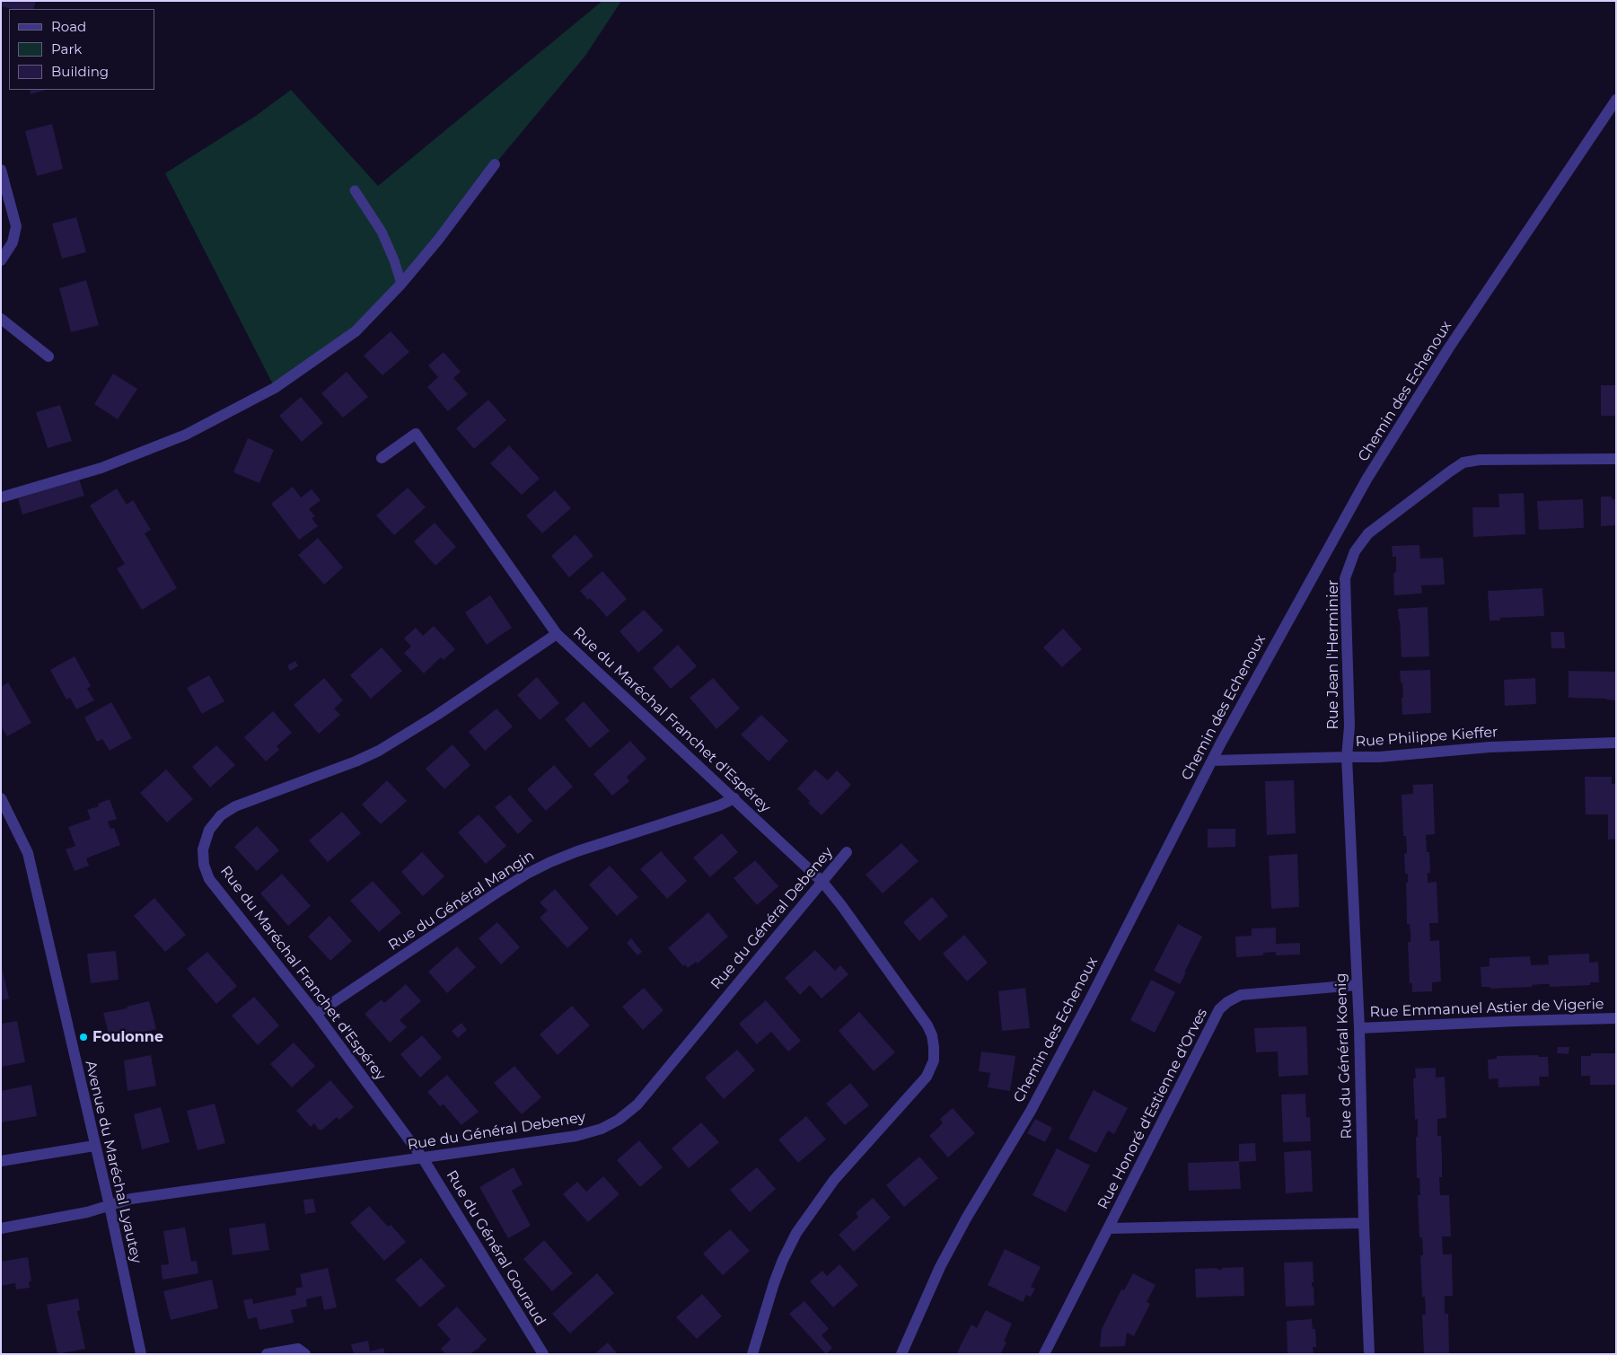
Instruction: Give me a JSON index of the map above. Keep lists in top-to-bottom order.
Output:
{
  "streets": {
    "street": [
      "Chemin des Echenoux",
      "Rue Jean l'Herminier",
      "Rue du Maréchal Franchet d'Espérey",
      "Rue Philippe Kieffer",
      "Rue du Général Mangin",
      "Rue du Général Debeney",
      "Rue Emmanuel Astier de Vigerie",
      "Rue du Général Koenig",
      "Rue Honoré d'Estienne d'Orves",
      "Avenue du Maréchal Lyautey",
      "Rue du Général Gouraud"
    ]
  },
  "crossings": [
    ["Chemin des Echenoux", "Rue Philippe Kieffer"],
    ["Rue Jean l'Herminier", "Rue Philippe Kieffer"],
    ["Rue Jean l'Herminier", "Rue du Général Koenig"],
    ["Rue du Maréchal Franchet d'Espérey", "Rue du Général Mangin"],
    ["Rue du Maréchal Franchet d'Espérey", "Rue du Général Debeney"],
    ["Rue du Maréchal Franchet d'Espérey", "Rue du Général Gouraud"],
    ["Rue Philippe Kieffer", "Rue du Général Koenig"],
    ["Rue du Général Debeney", "Avenue du Maréchal Lyautey"],
    ["Rue du Général Debeney", "Rue du Général Gouraud"],
    ["Rue Emmanuel Astier de Vigerie", "Rue du Général Koenig"],
    ["Rue du Général Koenig", "Rue Honoré d'Estienne d'Orves"]
  ],
  "places": ["Foulonne"],
  "legend": ["Road", "Park", "Building"]
}
